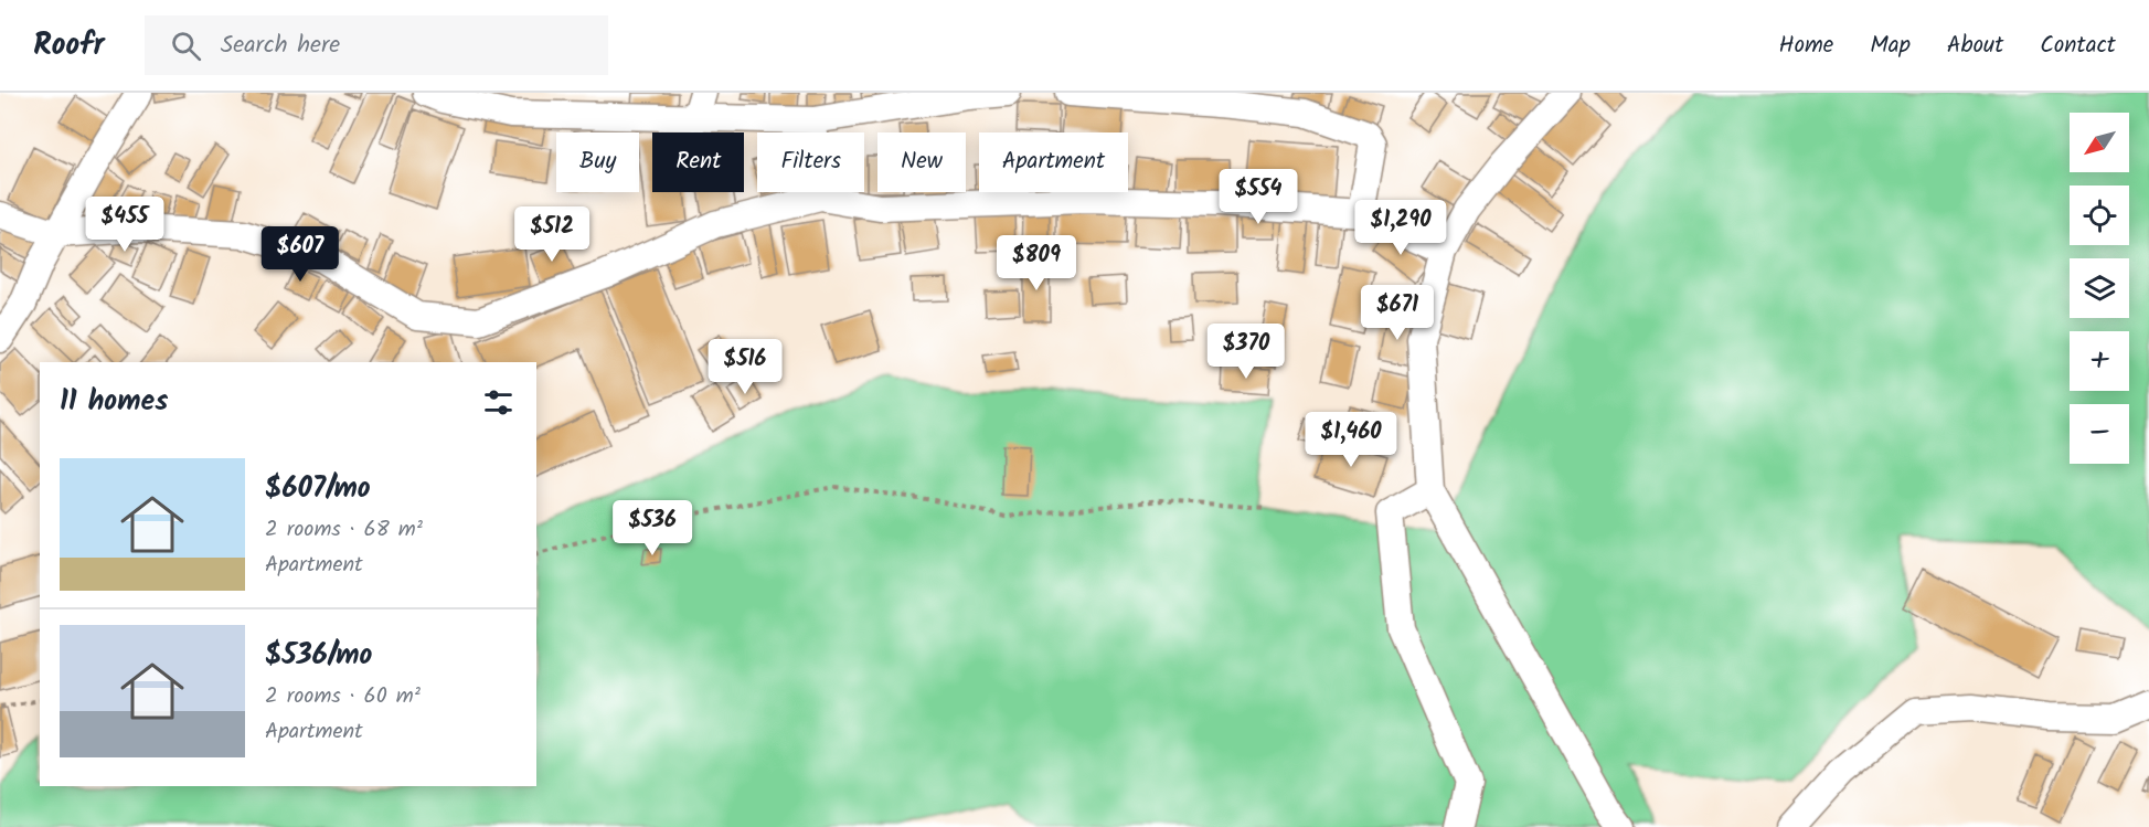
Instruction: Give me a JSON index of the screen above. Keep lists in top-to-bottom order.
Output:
{
  "north": "bottom left",
  "page": {
    "header": "Roofr",
    "search": "Search here",
    "nav": [
      "Home",
      "Map",
      "About",
      "Contact"
    ],
    "map_buttons": ["+", "−"],
    "chip": [
      "Buy",
      "Rent",
      "Filters",
      "New",
      "Apartment"
    ],
    "price": [
      "$554",
      "$455",
      "$1,290",
      "$512",
      "$607",
      "$809",
      "$671",
      "$370",
      "$516",
      "$1,460",
      "$536"
    ],
    "heading": "11 homes",
    "list": [
      {
        "name": "$607/mo",
        "note": "2 rooms · 68 m² · Apartment"
      },
      {
        "name": "$536/mo",
        "note": "2 rooms · 60 m² · Apartment"
      }
    ]
  }
}
